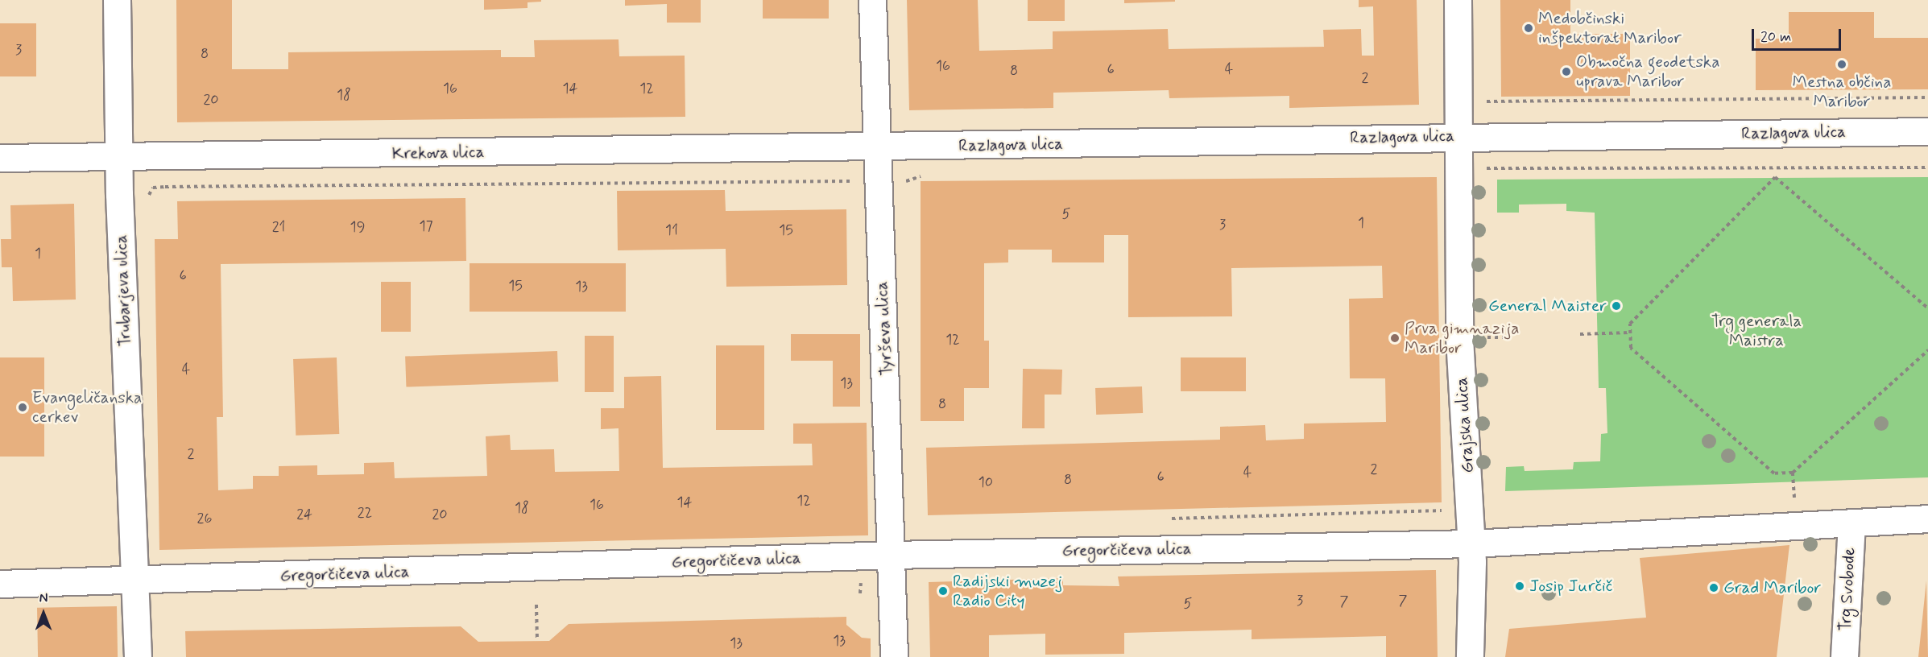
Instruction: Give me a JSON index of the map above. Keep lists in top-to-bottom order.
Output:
{
  "streets": {
    "street": [
      "Razlagova ulica",
      "Krekova ulica",
      "Trubarjeva ulica",
      "Tyrševa ulica",
      "Grajska ulica",
      "Gregorčičeva ulica",
      "Trg Svobode"
    ]
  },
  "crossings": [
    ["Razlagova ulica", "Krekova ulica"],
    ["Razlagova ulica", "Tyrševa ulica"],
    ["Razlagova ulica", "Grajska ulica"],
    ["Krekova ulica", "Trubarjeva ulica"],
    ["Krekova ulica", "Tyrševa ulica"],
    ["Trubarjeva ulica", "Gregorčičeva ulica"],
    ["Tyrševa ulica", "Gregorčičeva ulica"],
    ["Grajska ulica", "Gregorčičeva ulica"]
  ],
  "parks": ["Trg generala Maistra"],
  "places": [
    "Medobčinski inšpektorat Maribor",
    "Mestna občina Maribor",
    "Območna geodetska uprava Maribor",
    "General Maister",
    "Prva gimnazija Maribor",
    "Evangeličanska cerkev",
    "Josip Jurčič",
    "Grad Maribor",
    "Radijski muzej Radio City"
  ],
  "house_numbers": [
    "3",
    "8",
    "16",
    "6",
    "4",
    "8",
    "2",
    "16",
    "14",
    "12",
    "18",
    "20",
    "5",
    "1",
    "3",
    "17",
    "21",
    "19",
    "11",
    "15",
    "1",
    "6",
    "15",
    "13",
    "12",
    "4",
    "13",
    "8",
    "2",
    "2",
    "4",
    "6",
    "8",
    "10",
    "12",
    "14",
    "16",
    "18",
    "22",
    "24",
    "20",
    "26",
    "3",
    "7",
    "7",
    "5",
    "13",
    "13"
  ],
  "scale_bar": "20 m",
  "north": "top"
}
